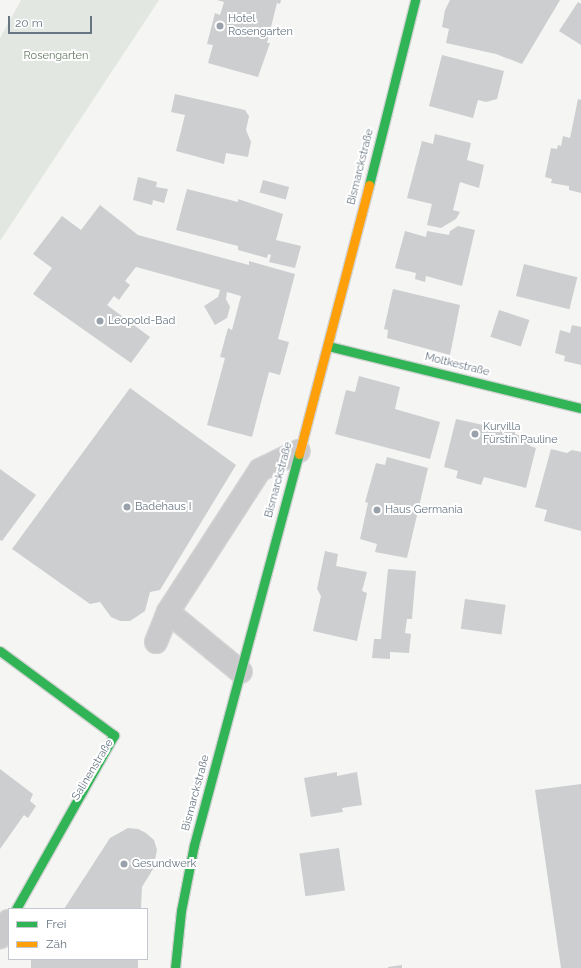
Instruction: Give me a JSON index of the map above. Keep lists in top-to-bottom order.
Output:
{
  "streets": {
    "main road": ["Bismarckstraße", "Moltkestraße", "Salinenstraße"]
  },
  "crossings": [
    ["Bismarckstraße", "Moltkestraße"]
  ],
  "parks": ["Rosengarten"],
  "places": [
    "Hotel Rosengarten",
    "Leopold-Bad",
    "Kurvilla Fürstin Pauline",
    "Badehaus I",
    "Haus Germania",
    "Gesundwerk"
  ],
  "legend": ["Frei", "Zäh"],
  "scale_bar": "20 m"
}
